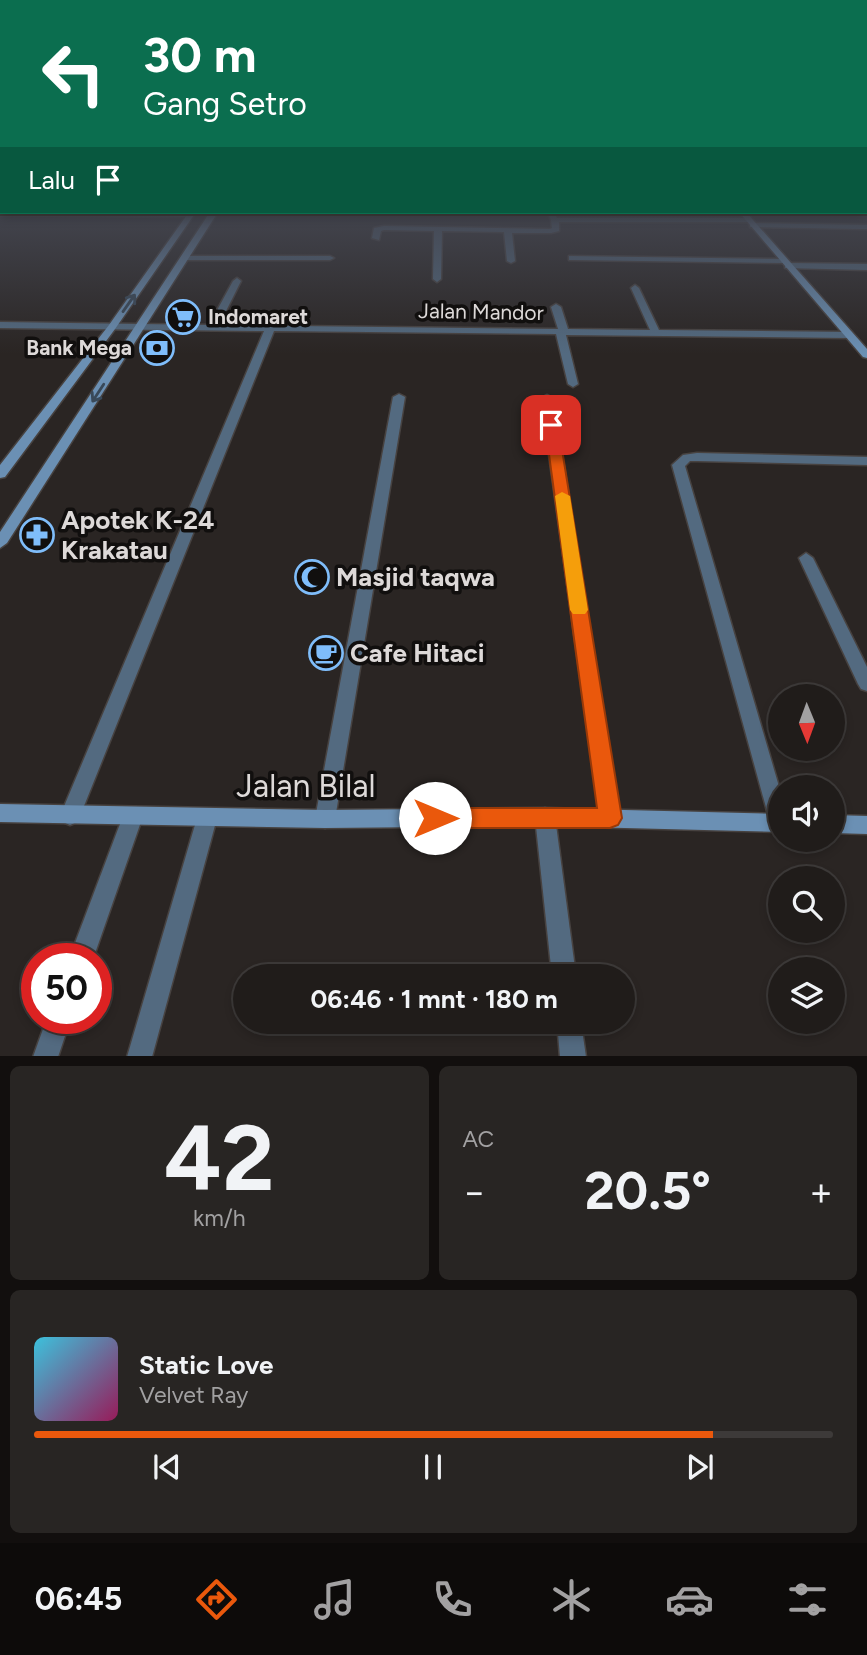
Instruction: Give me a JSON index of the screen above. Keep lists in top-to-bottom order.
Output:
{
  "streets": {
    "main road": ["Jalan Bilal"],
    "street": ["Jalan Mandor"]
  },
  "places": {
    "supermarket": ["Indomaret"],
    "bank": ["Bank Mega"],
    "pharmacy": ["Apotek K-24 Krakatau"],
    "mosque": ["Masjid taqwa"],
    "cafe": ["Cafe Hitaci"]
  },
  "north": "bottom",
  "page": {
    "turn": ["30 m", "Gang Setro"],
    "then": "Lalu",
    "limit": "50",
    "trip": "06:46 · 1 mnt · 180 m",
    "tile": [
      ["42", "km/h"],
      "AC"
    ],
    "heat": ["−", "20.5°", "+"],
    "song": ["Static Love", "Velvet Ray"],
    "tabs": "06:45"
  }
}
